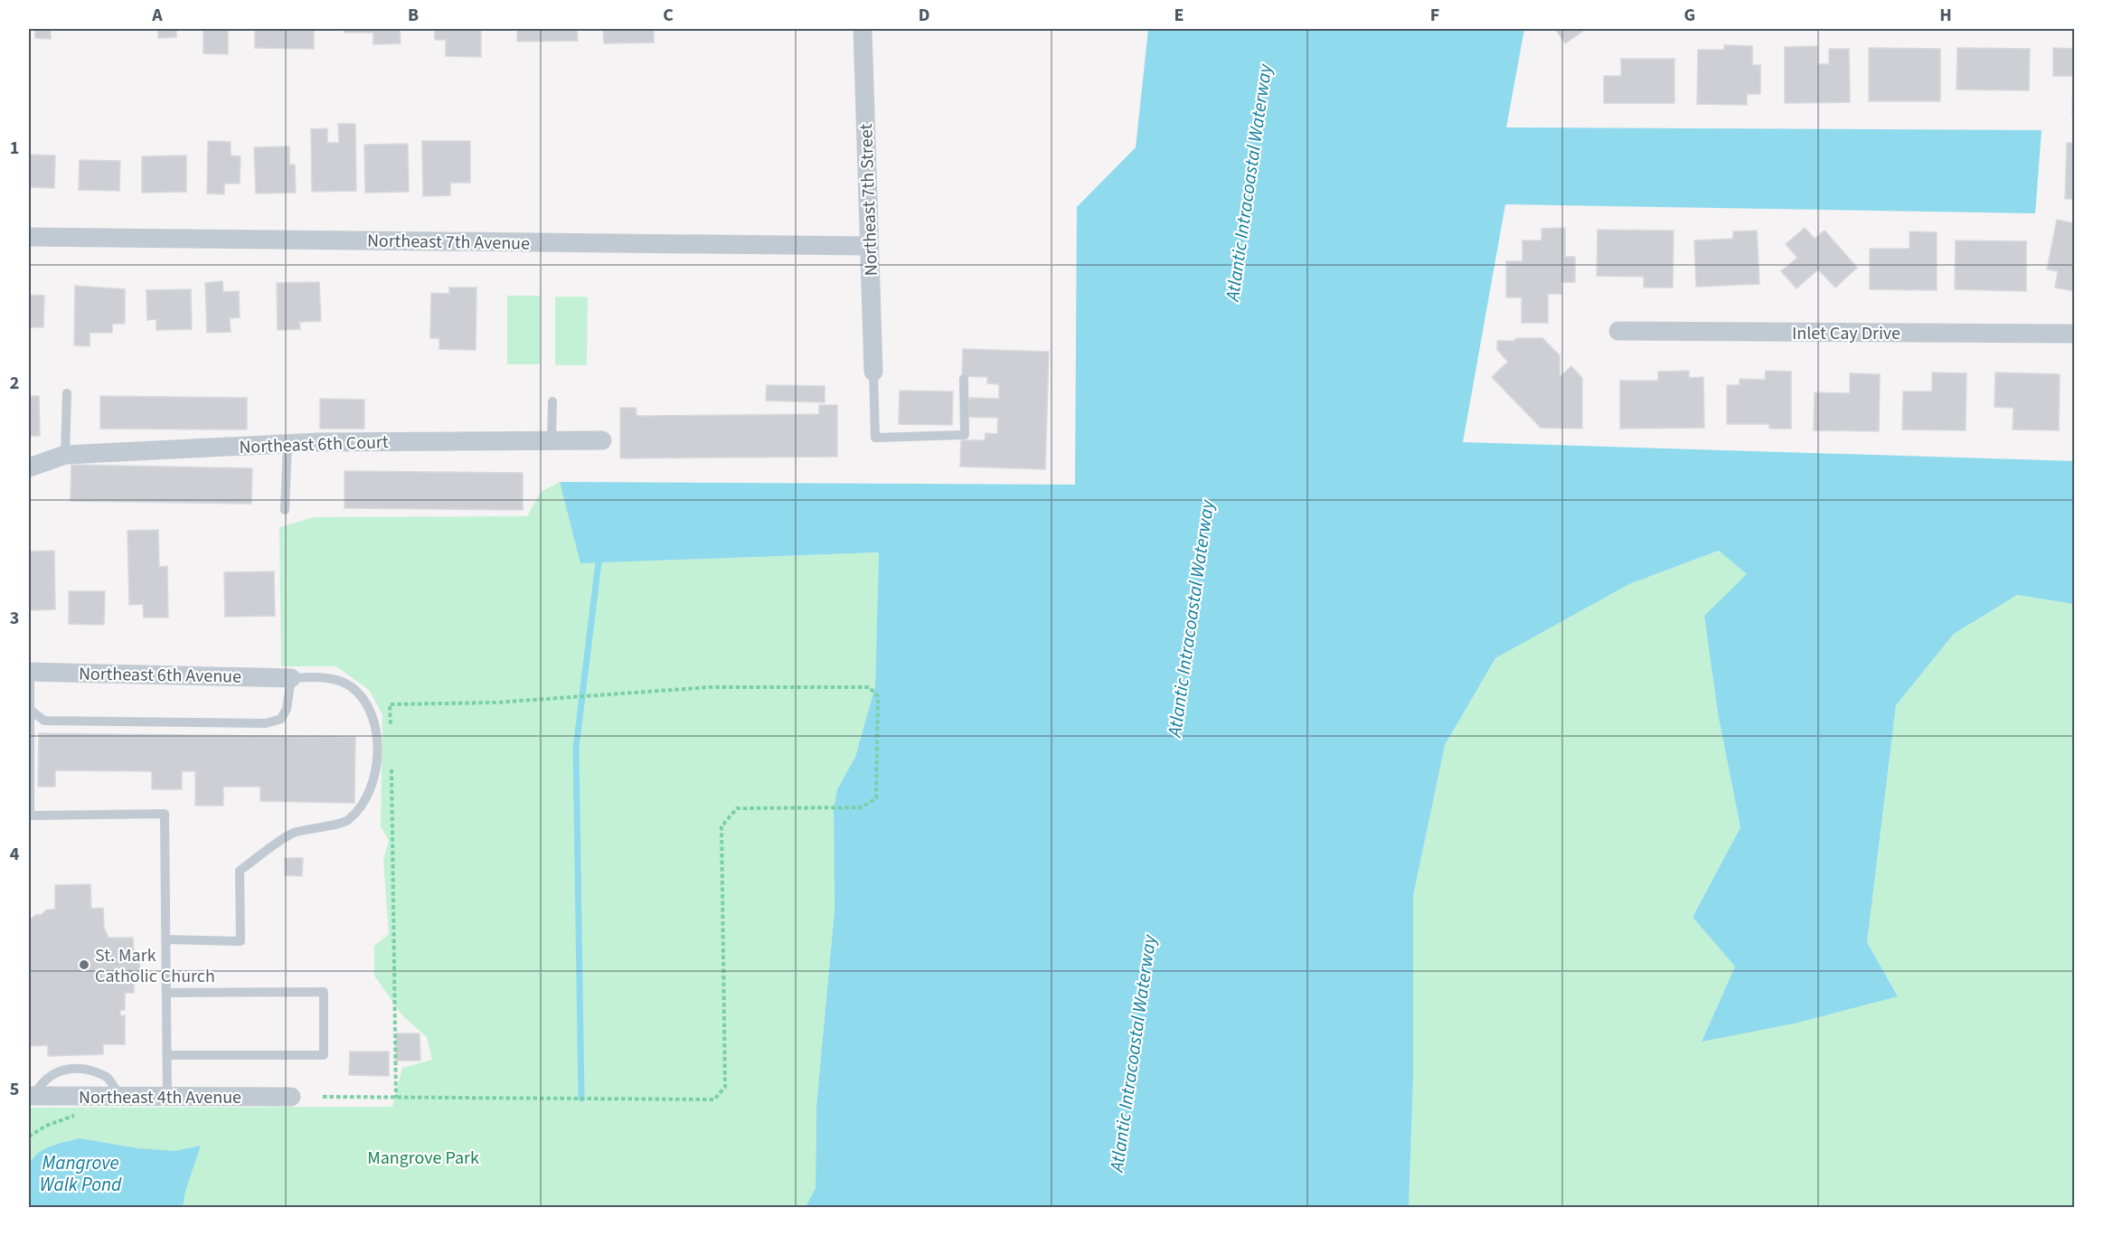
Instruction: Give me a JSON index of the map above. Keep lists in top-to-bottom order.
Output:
{
  "streets": {
    "street": [
      "Northeast 7th Street",
      "Northeast 7th Avenue",
      "Inlet Cay Drive",
      "Northeast 6th Court",
      "Northeast 6th Avenue",
      "Northeast 4th Avenue"
    ]
  },
  "crossings": [
    ["Northeast 7th Street", "Northeast 7th Avenue"]
  ],
  "water": ["Atlantic Intracoastal Waterway", "Mangrove Walk Pond"],
  "parks": ["Mangrove Park"],
  "places": ["St. Mark Catholic Church"],
  "grid": {
    "columns": [
      "A",
      "B",
      "C",
      "D",
      "E",
      "F",
      "G",
      "H"
    ],
    "rows": [
      "1",
      "2",
      "3",
      "4",
      "5"
    ]
  }
}
